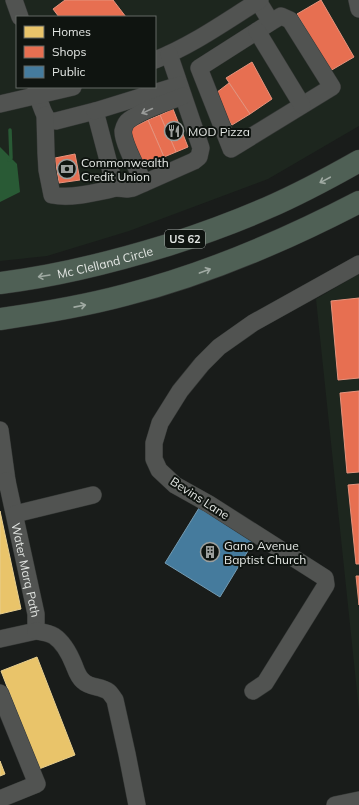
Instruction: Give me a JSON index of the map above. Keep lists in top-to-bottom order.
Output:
{
  "streets": {
    "highway": ["US 62", "Mc Clelland Circle"],
    "street": ["Bevins Lane", "Water Marq Path"]
  },
  "places": {
    "restaurant": ["MOD Pizza"],
    "bank": ["Commonwealth Credit Union"],
    "building": ["Gano Avenue Baptist Church"]
  },
  "legend": ["Homes", "Shops", "Public"]
}
